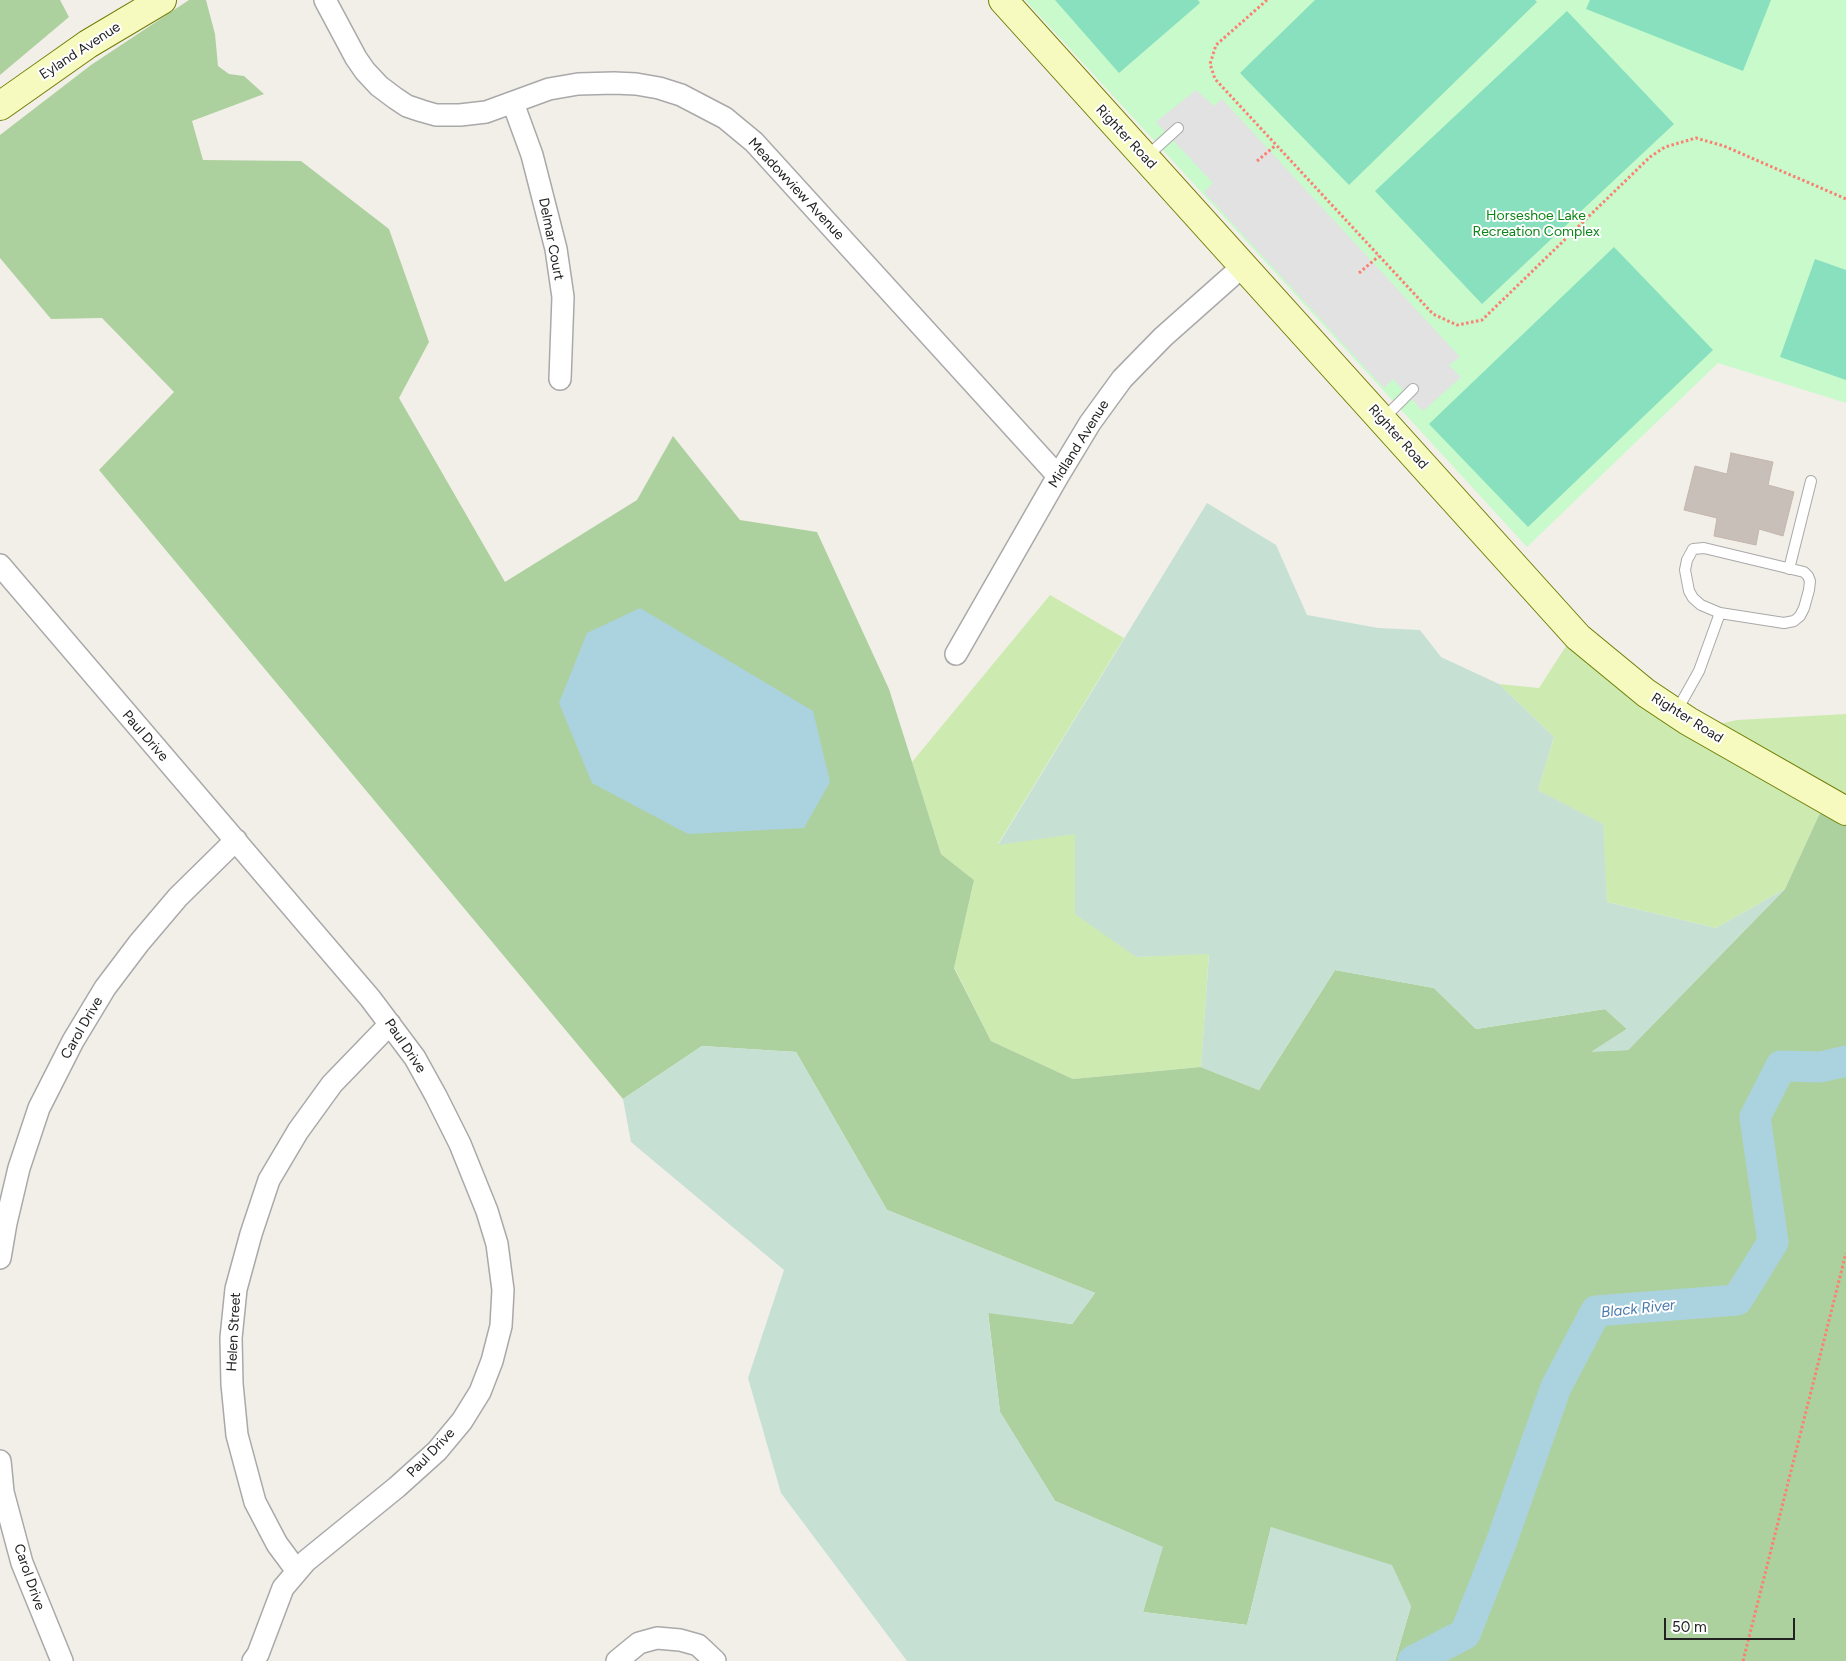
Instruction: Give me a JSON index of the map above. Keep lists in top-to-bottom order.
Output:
{
  "streets": {
    "street": [
      "Eyland Avenue",
      "Righter Road",
      "Meadowview Avenue",
      "Delmar Court",
      "Midland Avenue",
      "Paul Drive",
      "Carol Drive",
      "Helen Street"
    ]
  },
  "crossings": [
    ["Righter Road", "Midland Avenue"],
    ["Meadowview Avenue", "Delmar Court"],
    ["Meadowview Avenue", "Midland Avenue"],
    ["Paul Drive", "Carol Drive"],
    ["Paul Drive", "Helen Street"]
  ],
  "water": ["Black River"],
  "parks": ["Horseshoe Lake Recreation Complex"],
  "scale_bar": "50 m"
}
